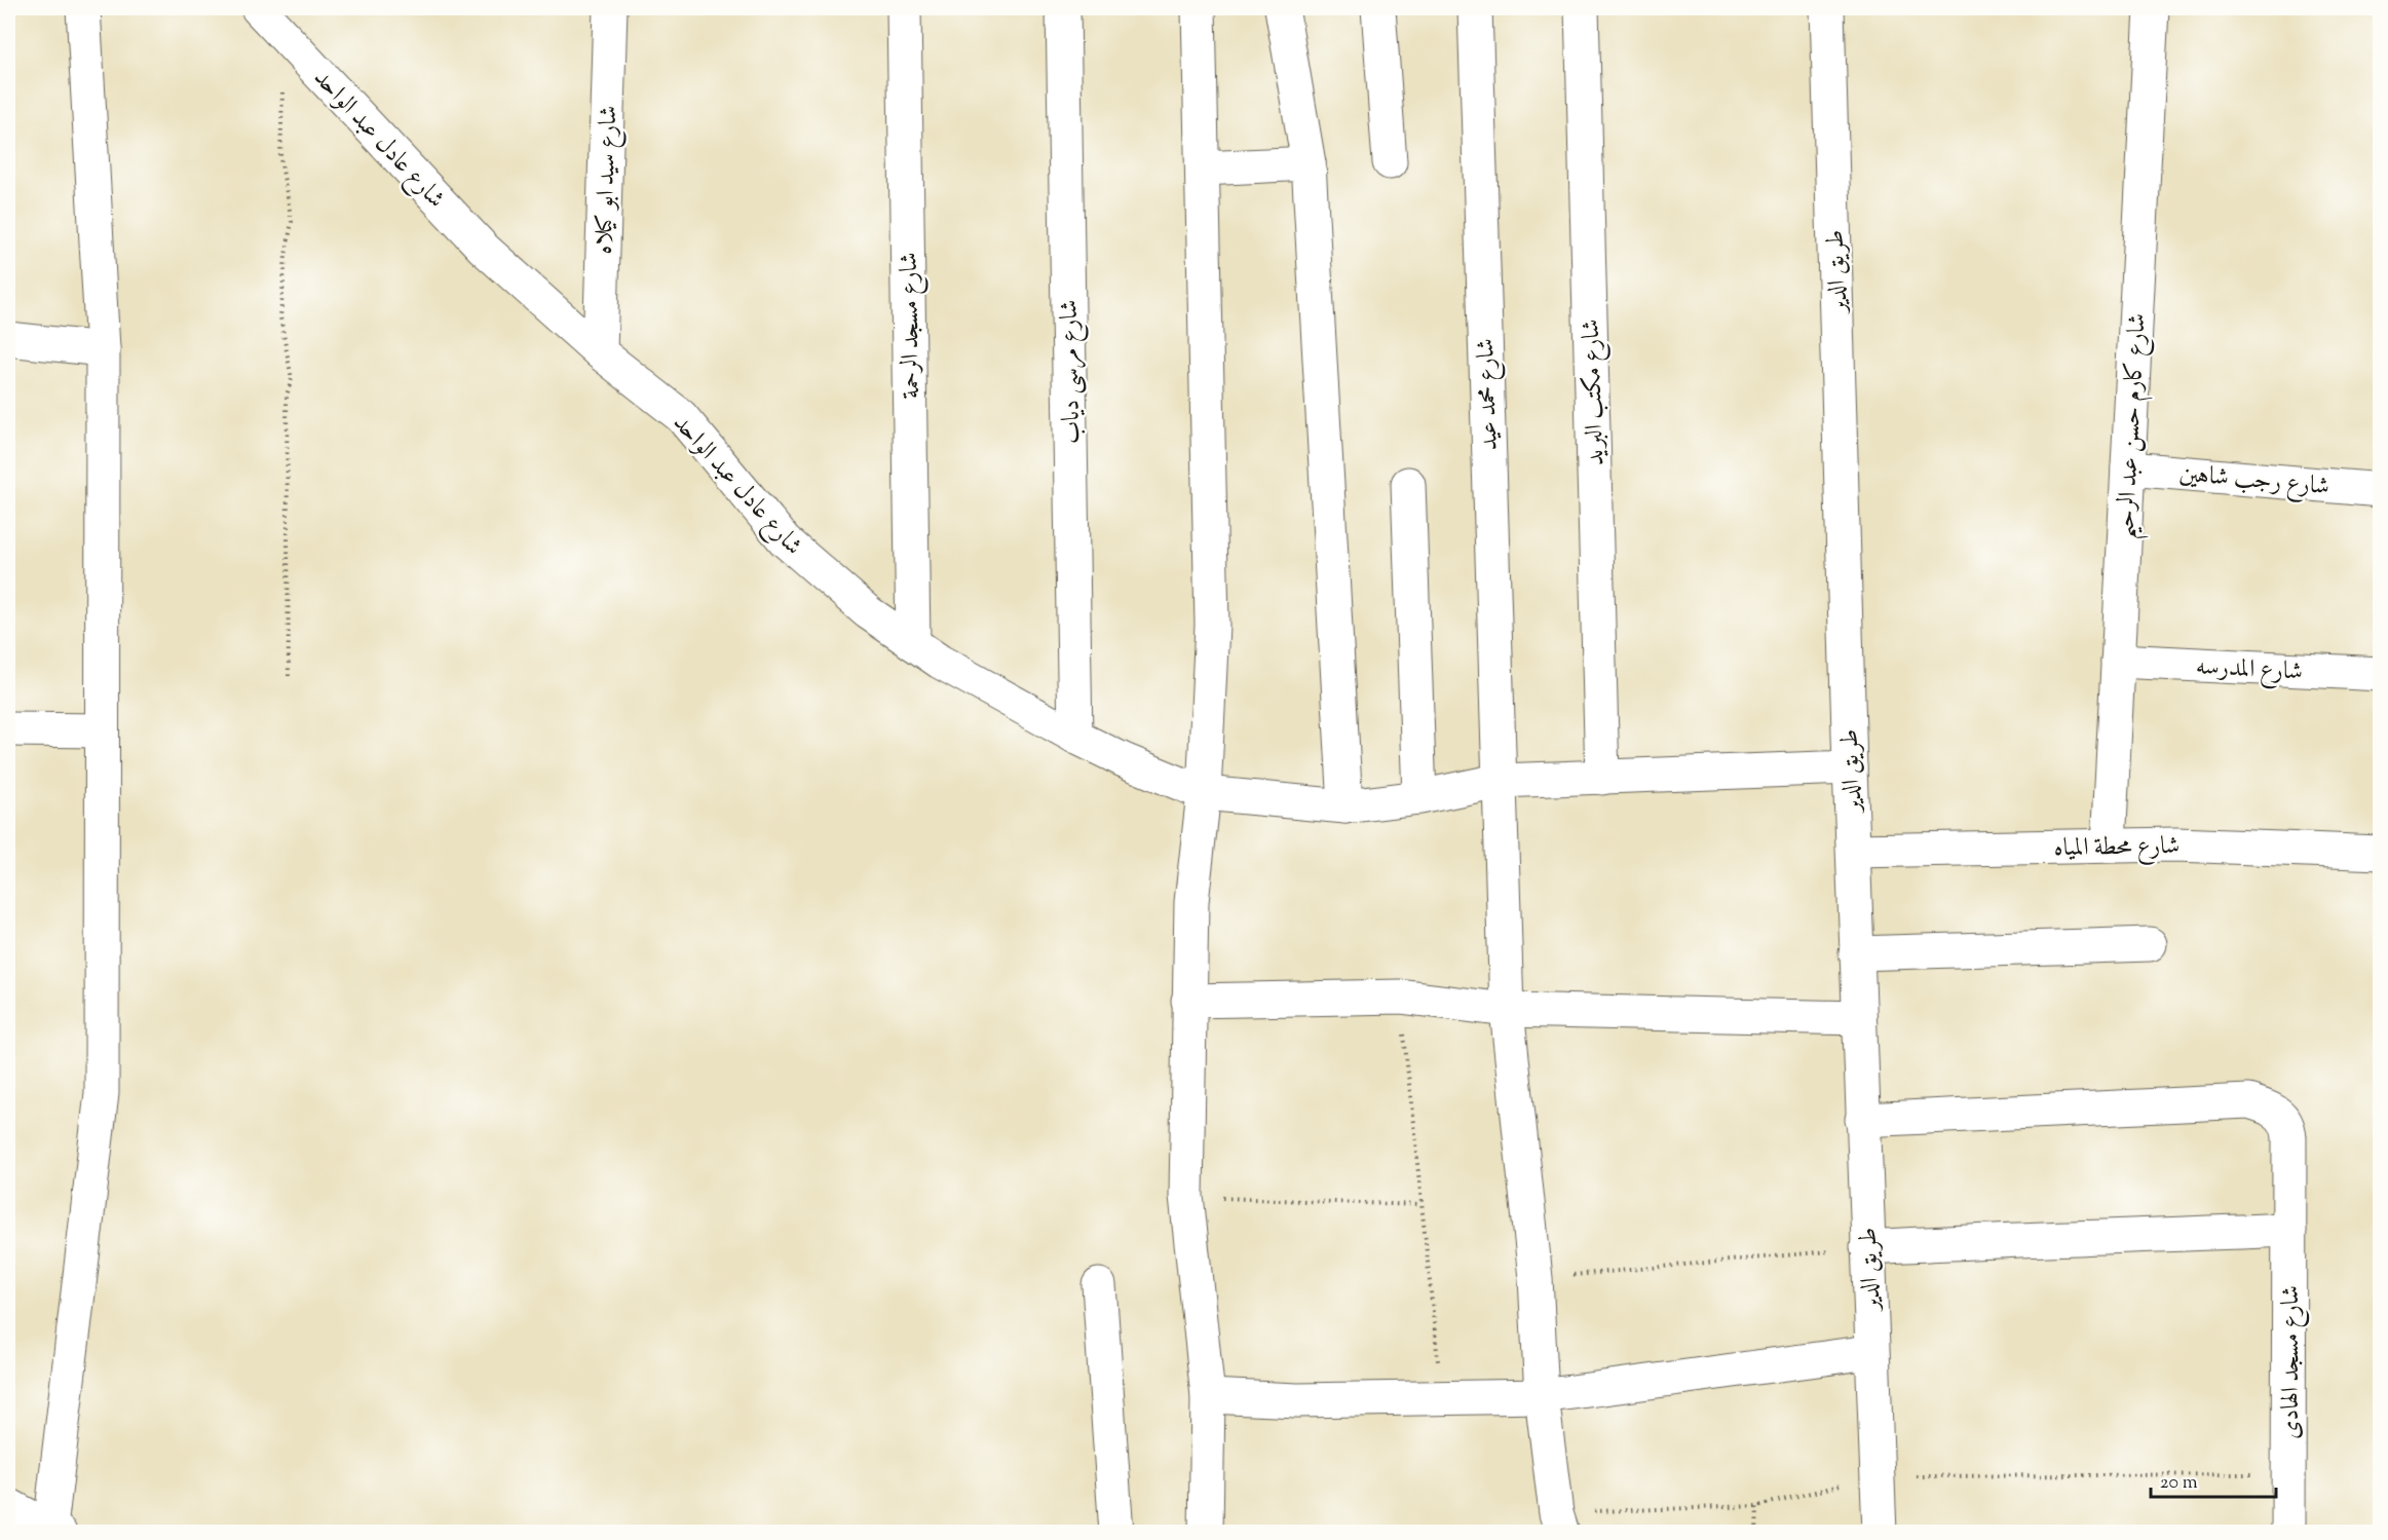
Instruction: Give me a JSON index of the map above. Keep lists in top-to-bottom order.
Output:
{
  "streets": {
    "street": [
      "شارع عادل عبد الواحد",
      "شارع سيد ابو كيلاه",
      "طريق الدير",
      "شارع مسجد الرحمة",
      "شارع مرسى دياب",
      "شارع مكتب البريد",
      "شارع محمد عيد",
      "شارع كارم حسن عبد الرحيم",
      "شارع رجب شاهين",
      "شارع المدرسه",
      "شارع محطة المياه",
      "شارع مسجد الهادى"
    ]
  },
  "crossings": [
    ["شارع عادل عبد الواحد", "شارع سيد ابو كيلاه"],
    ["شارع عادل عبد الواحد", "طريق الدير"],
    ["شارع عادل عبد الواحد", "شارع مسجد الرحمة"],
    ["شارع عادل عبد الواحد", "شارع مرسى دياب"],
    ["شارع عادل عبد الواحد", "شارع مكتب البريد"],
    ["شارع عادل عبد الواحد", "شارع محمد عيد"],
    ["طريق الدير", "شارع محطة المياه"],
    ["طريق الدير", "شارع مسجد الهادى"],
    ["شارع كارم حسن عبد الرحيم", "شارع رجب شاهين"],
    ["شارع كارم حسن عبد الرحيم", "شارع المدرسه"],
    ["شارع كارم حسن عبد الرحيم", "شارع محطة المياه"]
  ],
  "scale_bar": "20 m"
}
